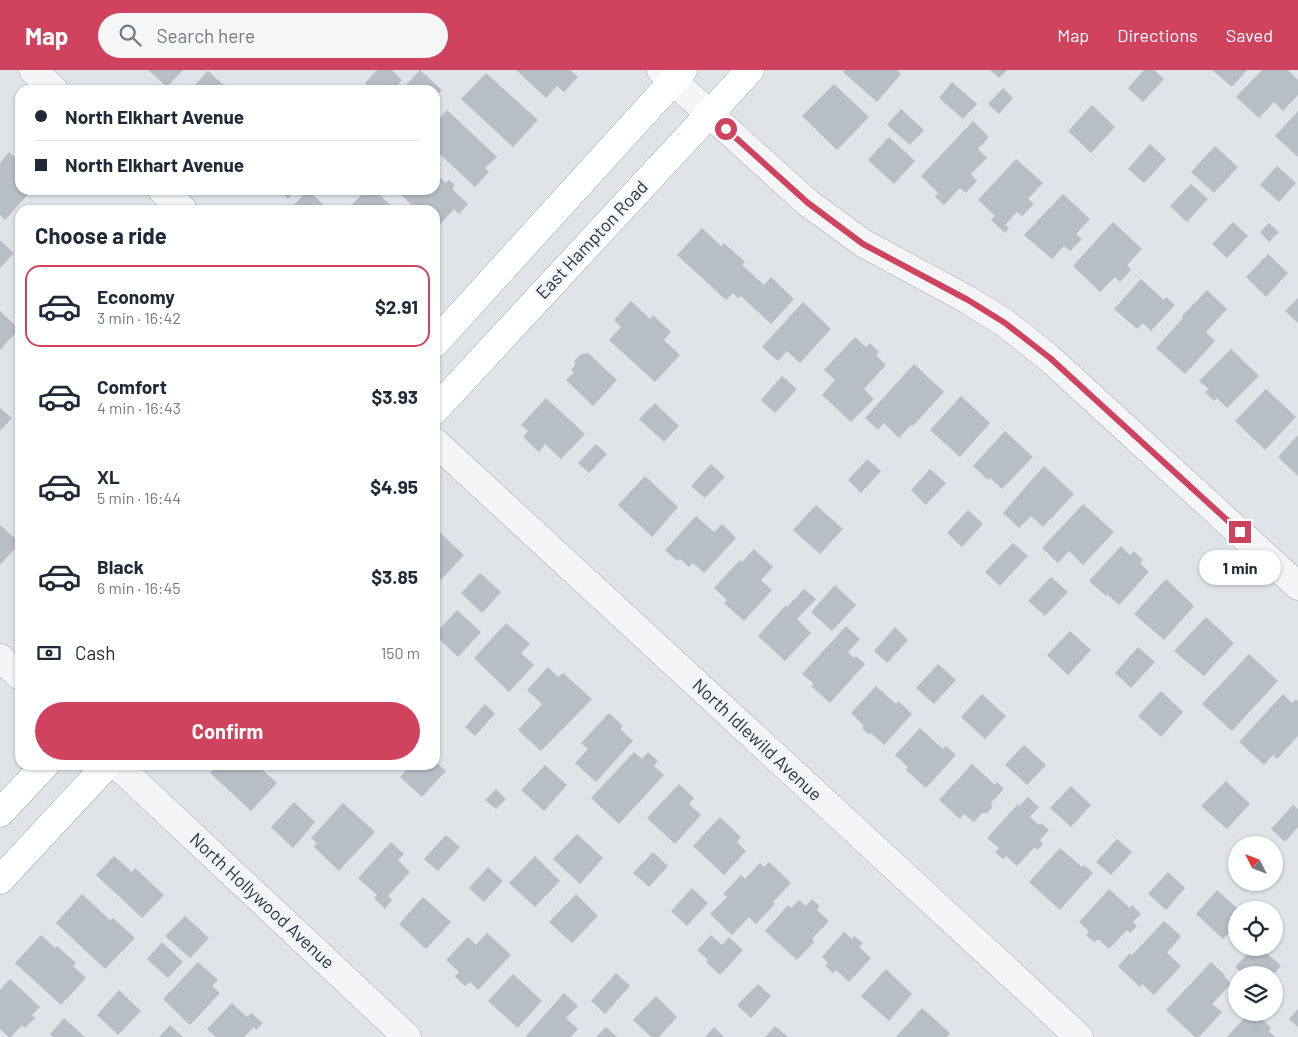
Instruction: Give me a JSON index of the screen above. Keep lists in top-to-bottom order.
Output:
{
  "streets": {
    "main road": ["East Hampton Road"],
    "street": ["North Idlewild Avenue", "North Hollywood Avenue"]
  },
  "north": "top left",
  "page": {
    "header": "Map",
    "search": "Search here",
    "nav": ["Map", "Directions", "Saved"],
    "banner": ["North Elkhart Avenue", "North Elkhart Avenue"],
    "heading": "Choose a ride",
    "list": [
      {
        "name": "Economy",
        "note": "3 min · 16:42",
        "value": "$2.91"
      },
      {
        "name": "Comfort",
        "note": "4 min · 16:43",
        "value": "$3.93"
      },
      {
        "name": "XL",
        "note": "5 min · 16:44",
        "value": "$4.95"
      },
      {
        "name": "Black",
        "note": "6 min · 16:45",
        "value": "$3.85"
      }
    ],
    "bubble": "1 min",
    "pay": ["Cash", "150 m"],
    "buttons": "Confirm"
  }
}
